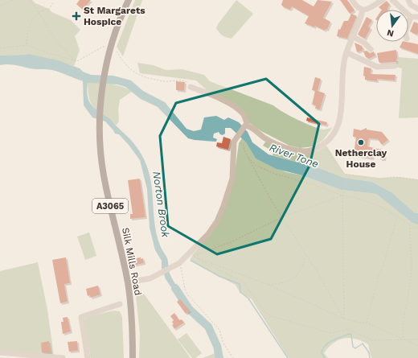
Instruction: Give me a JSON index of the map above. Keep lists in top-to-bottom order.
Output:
{
  "streets": {
    "main road": ["A3065", "Silk Mills Road"]
  },
  "water": ["River Tone", "Norton Brook"],
  "places": {
    "health": ["St Margarets Hospice"],
    "other": ["Netherclay House"]
  },
  "north": "bottom"
}
